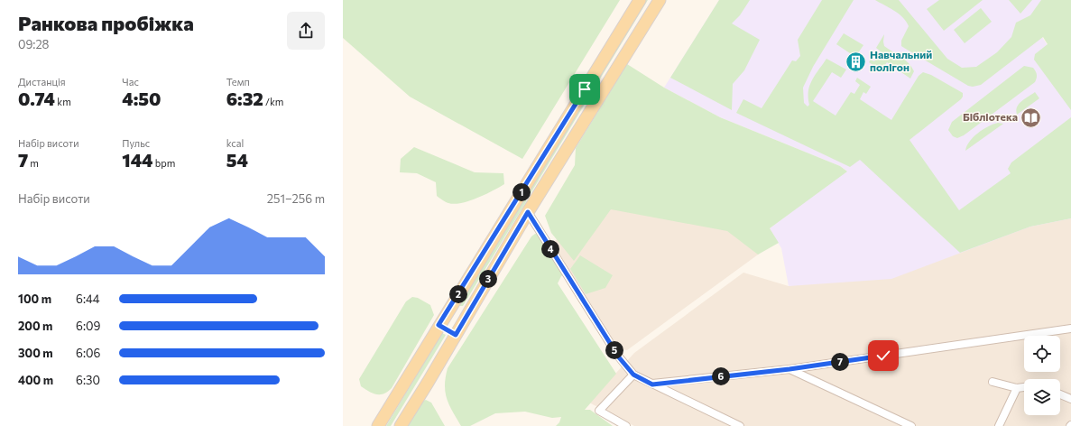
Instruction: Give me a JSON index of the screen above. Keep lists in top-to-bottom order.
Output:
{
  "places": {
    "building": ["Навчальний полігон"],
    "library": ["Бібліотека"]
  },
  "page": {
    "heading": ["Ранкова пробіжка", "09:28"],
    "stats": [
      ["Дистанція", "0.74 km"],
      ["Час", "4:50"],
      ["Темп", "6:32 /km"],
      ["Набір висоти", "7 m"],
      ["Пульс", "144 bpm"],
      ["kcal", "54"]
    ],
    "pins": [
      "1",
      "4",
      "3",
      "2",
      "5",
      "7",
      "6"
    ],
    "chart": ["Набір висоти", "251–256 m"],
    "list": [
      {
        "name": "100 m",
        "note": "6:44"
      },
      {
        "name": "200 m",
        "note": "6:09"
      },
      {
        "name": "300 m",
        "note": "6:06"
      },
      {
        "name": "400 m",
        "note": "6:30"
      }
    ]
  }
}
